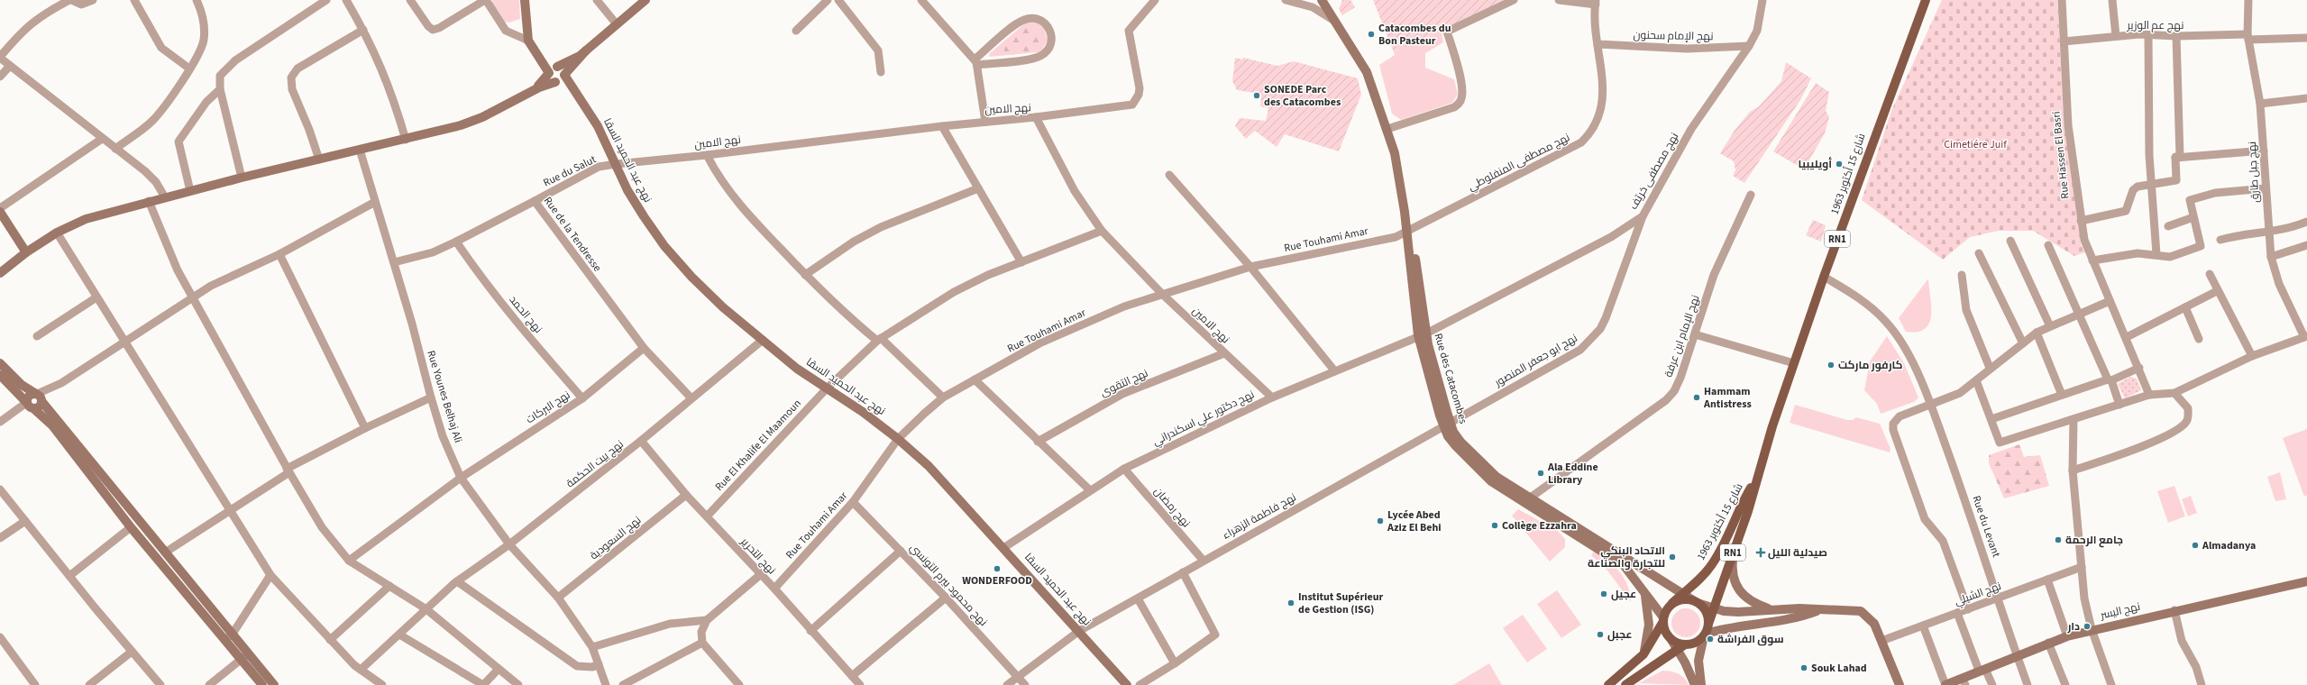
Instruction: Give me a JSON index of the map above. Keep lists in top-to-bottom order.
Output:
{
  "streets": {
    "main road": [
      "نهج عبد الحميد السقا",
      "شارع 15 أكتوبر 1963",
      "RN1",
      "Rue des Catacombes",
      "نهج اليسر"
    ],
    "street": [
      "نهج عم الوزير",
      "نهج الإمام سحنون",
      "نهج الامين",
      "Rue Hassen El Basri",
      "نهج مصطفى المنفلوطي",
      "Rue du Salut",
      "نهج مصطفى خريّف",
      "نهج جبل طارق",
      "Rue de la Tendresse",
      "Rue Touhami Amar",
      "نهج الحمد",
      "نهج الإمام ابن عرفة",
      "نهج ابو جعفر المنصور",
      "نهج التقوى",
      "Rue Younes Belhaj Ali",
      "نهج البركات",
      "نهج دكتور علي اسكندراني",
      "Rue El Khalife El Maamoun",
      "نهج بيت الحكمة",
      "نهج رمضان",
      "نهج فاطمة الزهراء",
      "Rue du Levant",
      "نهج السعودية",
      "نهج التحرير",
      "نهج محمود بيرم التونسي",
      "نهج الشيلي"
    ]
  },
  "crossings": [
    ["نهج عم الوزير", "Rue Hassen El Basri"],
    ["نهج عم الوزير", "نهج جبل طارق"],
    ["نهج الإمام سحنون", "نهج مصطفى المنفلوطي"],
    ["نهج الإمام سحنون", "نهج مصطفى خريّف"],
    ["نهج الامين", "نهج عبد الحميد السقا"],
    ["نهج الامين", "Rue du Salut"],
    ["نهج الامين", "Rue Touhami Amar"],
    ["نهج الامين", "نهج التقوى"],
    ["نهج الامين", "نهج دكتور علي اسكندراني"],
    ["نهج الامين", "Rue El Khalife El Maamoun"],
    ["نهج عبد الحميد السقا", "Rue du Salut"],
    ["نهج عبد الحميد السقا", "Rue Touhami Amar"],
    ["نهج عبد الحميد السقا", "نهج دكتور علي اسكندراني"],
    ["نهج عبد الحميد السقا", "Rue El Khalife El Maamoun"],
    ["نهج عبد الحميد السقا", "نهج بيت الحكمة"],
    ["نهج عبد الحميد السقا", "نهج فاطمة الزهراء"],
    ["نهج مصطفى المنفلوطي", "Rue Touhami Amar"],
    ["نهج مصطفى المنفلوطي", "Rue des Catacombes"],
    ["Rue du Salut", "Rue de la Tendresse"],
    ["نهج مصطفى خريّف", "نهج ابو جعفر المنصور"],
    ["نهج مصطفى خريّف", "Rue des Catacombes"],
    ["نهج مصطفى خريّف", "نهج دكتور علي اسكندراني"],
    ["شارع 15 أكتوبر 1963", "RN1"],
    ["شارع 15 أكتوبر 1963", "Rue des Catacombes"],
    ["شارع 15 أكتوبر 1963", "Rue du Levant"],
    ["Rue de la Tendresse", "نهج الحمد"],
    ["Rue de la Tendresse", "Rue Younes Belhaj Ali"],
    ["Rue de la Tendresse", "نهج البركات"],
    ["Rue de la Tendresse", "نهج بيت الحكمة"],
    ["RN1", "Rue des Catacombes"],
    ["Rue Touhami Amar", "Rue des Catacombes"],
    ["Rue Touhami Amar", "نهج التحرير"],
    ["Rue Touhami Amar", "نهج محمود بيرم التونسي"],
    ["نهج الحمد", "نهج البركات"],
    ["نهج الإمام ابن عرفة", "Rue des Catacombes"],
    ["نهج ابو جعفر المنصور", "Rue des Catacombes"],
    ["نهج ابو جعفر المنصور", "نهج فاطمة الزهراء"],
    ["Rue des Catacombes", "نهج دكتور علي اسكندراني"],
    ["Rue des Catacombes", "نهج فاطمة الزهراء"],
    ["Rue Younes Belhaj Ali", "نهج البركات"],
    ["Rue Younes Belhaj Ali", "نهج بيت الحكمة"],
    ["Rue Younes Belhaj Ali", "نهج السعودية"],
    ["نهج دكتور علي اسكندراني", "نهج رمضان"],
    ["Rue El Khalife El Maamoun", "نهج التحرير"],
    ["نهج بيت الحكمة", "نهج التحرير"],
    ["نهج رمضان", "نهج فاطمة الزهراء"],
    ["نهج فاطمة الزهراء", "نهج محمود بيرم التونسي"],
    ["Rue du Levant", "نهج الشيلي"],
    ["Rue du Levant", "نهج اليسر"],
    ["نهج السعودية", "نهج التحرير"]
  ],
  "parks": ["Cimetiére Juif"],
  "places": {
    "other": [
      "Catacombes du Bon Pasteur",
      "SONEDE Parc des Catacombes",
      "أويليبيا",
      "كارفور ماركت",
      "Hammam Antistress",
      "Ala Eddine Library",
      "Lycée Abed Aziz El Behi",
      "Collège Ezzahra",
      "جامع الرحمة",
      "Almadanya",
      "الاتحاد البنكي للتجارة والصناعة",
      "WONDERFOOD",
      "عجيل",
      "Institut Supérieur de Gestion (ISG)",
      "دار",
      "عجبل",
      "سوق الفراشة",
      "Souk Lahad"
    ],
    "health": ["صيدلية الليل"]
  }
}
